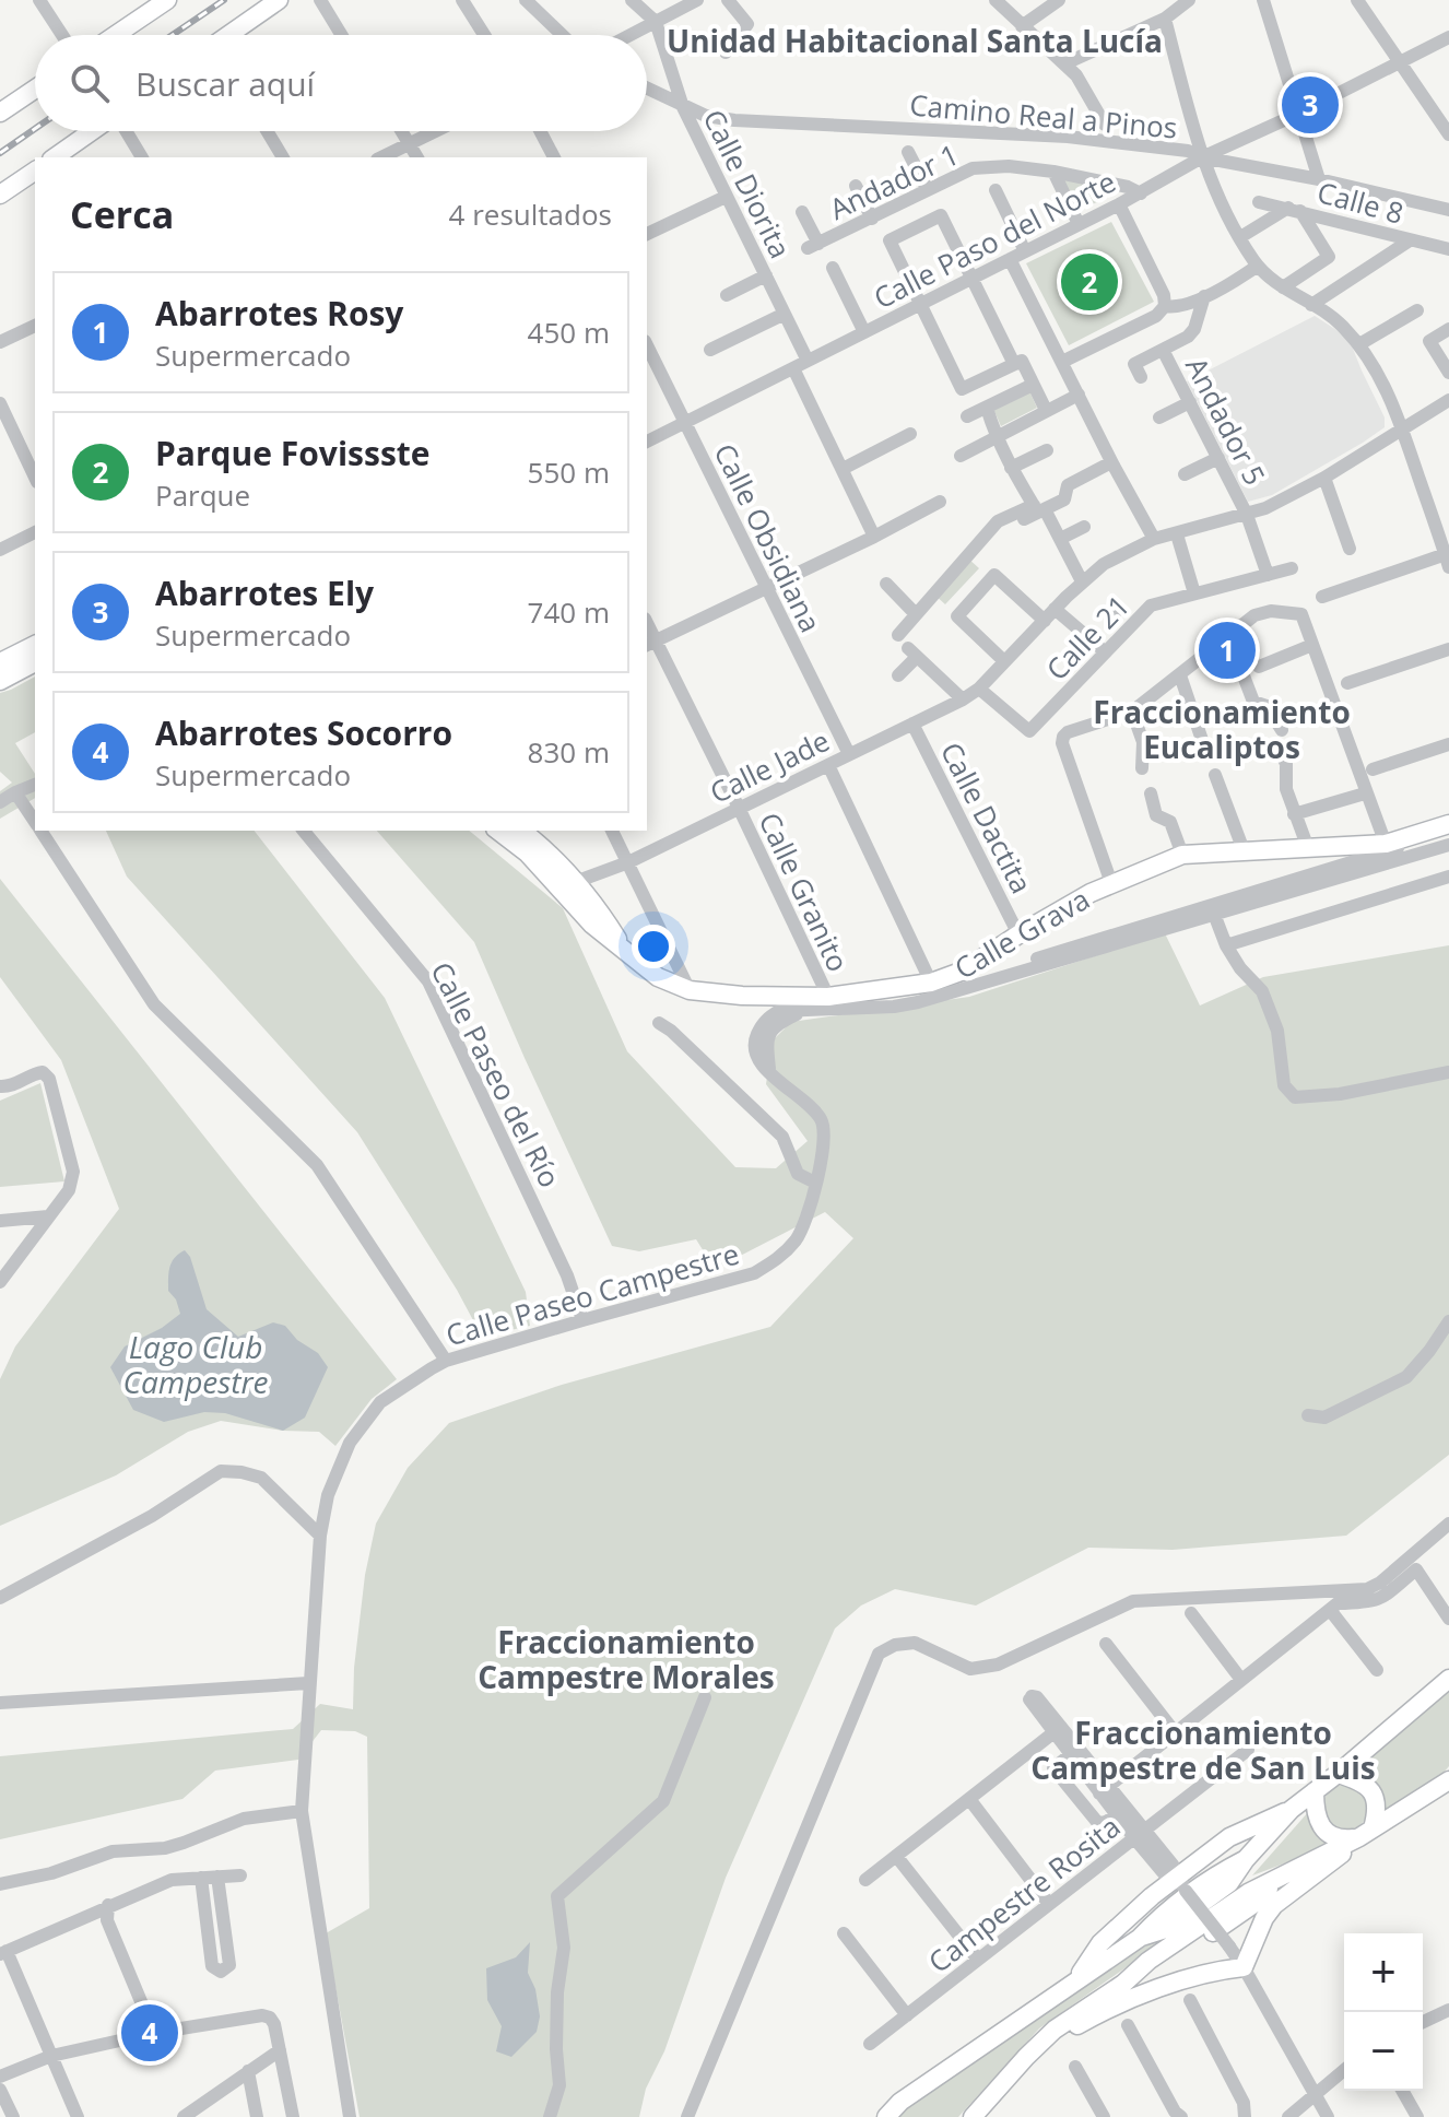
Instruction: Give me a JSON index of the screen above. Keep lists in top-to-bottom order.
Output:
{
  "streets": {
    "main road": ["Calle Grava"],
    "street": [
      "Camino Real a Pinos",
      "Andador 1",
      "Calle Diorita",
      "Calle 8",
      "Calle Paso del Norte",
      "Andador 5",
      "Calle Obsidiana",
      "Calle 21",
      "Calle Jade",
      "Calle Dactita",
      "Calle Granito",
      "Calle Paseo del Río",
      "Calle Paseo Campestre",
      "Campestre Rosita"
    ]
  },
  "crossings": [
    ["Camino Real a Pinos", "Calle Diorita"],
    ["Camino Real a Pinos", "Calle Paso del Norte"],
    ["Andador 1", "Calle Paso del Norte"],
    ["Calle Diorita", "Calle Paso del Norte"],
    ["Calle Paso del Norte", "Calle Obsidiana"],
    ["Andador 5", "Calle 21"],
    ["Andador 5", "Calle Jade"],
    ["Calle Obsidiana", "Calle Jade"],
    ["Calle 21", "Calle Jade"],
    ["Calle Jade", "Calle Dactita"],
    ["Calle Jade", "Calle Granito"],
    ["Calle Jade", "Calle Grava"],
    ["Calle Dactita", "Calle Grava"],
    ["Calle Granito", "Calle Grava"],
    ["Calle Grava", "Calle Paseo Campestre"],
    ["Calle Paseo del Río", "Calle Paseo Campestre"]
  ],
  "districts": [
    "Unidad Habitacional Santa Lucía",
    "Fraccionamiento Eucaliptos",
    "Fraccionamiento Campestre Morales",
    "Fraccionamiento Campestre de San Luis"
  ],
  "water": ["Lago Club Campestre"],
  "page": {
    "search": "Buscar aquí",
    "pins": [
      "3",
      "2",
      "1",
      "4"
    ],
    "heading": ["Cerca", "4 resultados"],
    "list": [
      {
        "mark": "1",
        "name": "Abarrotes Rosy",
        "note": "Supermercado",
        "value": "450 m"
      },
      {
        "mark": "2",
        "name": "Parque Fovissste",
        "note": "Parque",
        "value": "550 m"
      },
      {
        "mark": "3",
        "name": "Abarrotes Ely",
        "note": "Supermercado",
        "value": "740 m"
      },
      {
        "mark": "4",
        "name": "Abarrotes Socorro",
        "note": "Supermercado",
        "value": "830 m"
      }
    ],
    "map_buttons": ["+", "−"]
  }
}
